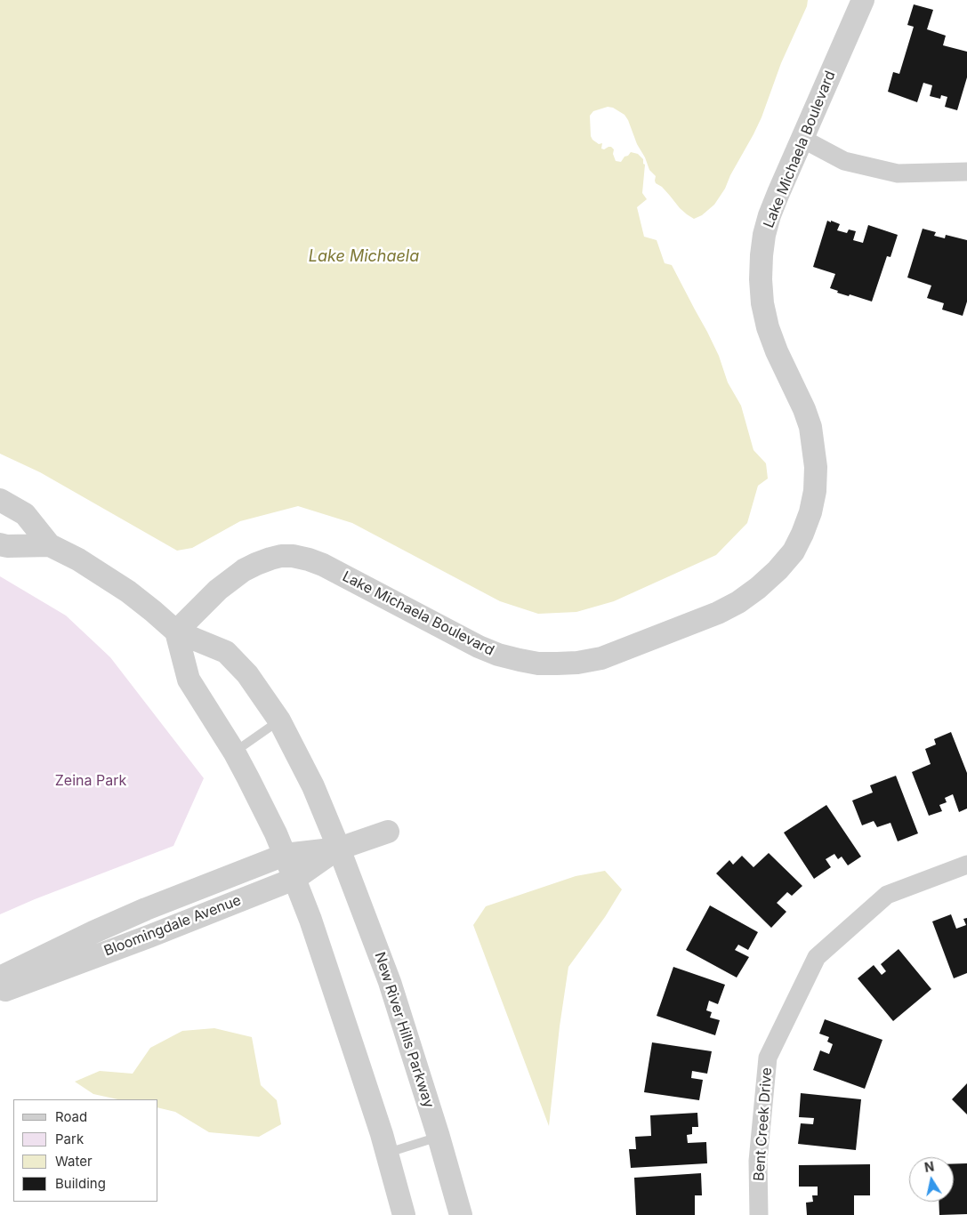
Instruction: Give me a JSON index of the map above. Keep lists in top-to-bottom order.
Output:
{
  "streets": {
    "street": [
      "Lake Michaela Boulevard",
      "Bloomingdale Avenue",
      "New River Hills Parkway",
      "Bent Creek Drive"
    ]
  },
  "crossings": [
    ["Bloomingdale Avenue", "New River Hills Parkway"]
  ],
  "water": ["Lake Michaela"],
  "parks": ["Zeina Park"],
  "legend": [
    "Road",
    "Park",
    "Water",
    "Building"
  ],
  "north": "top"
}
